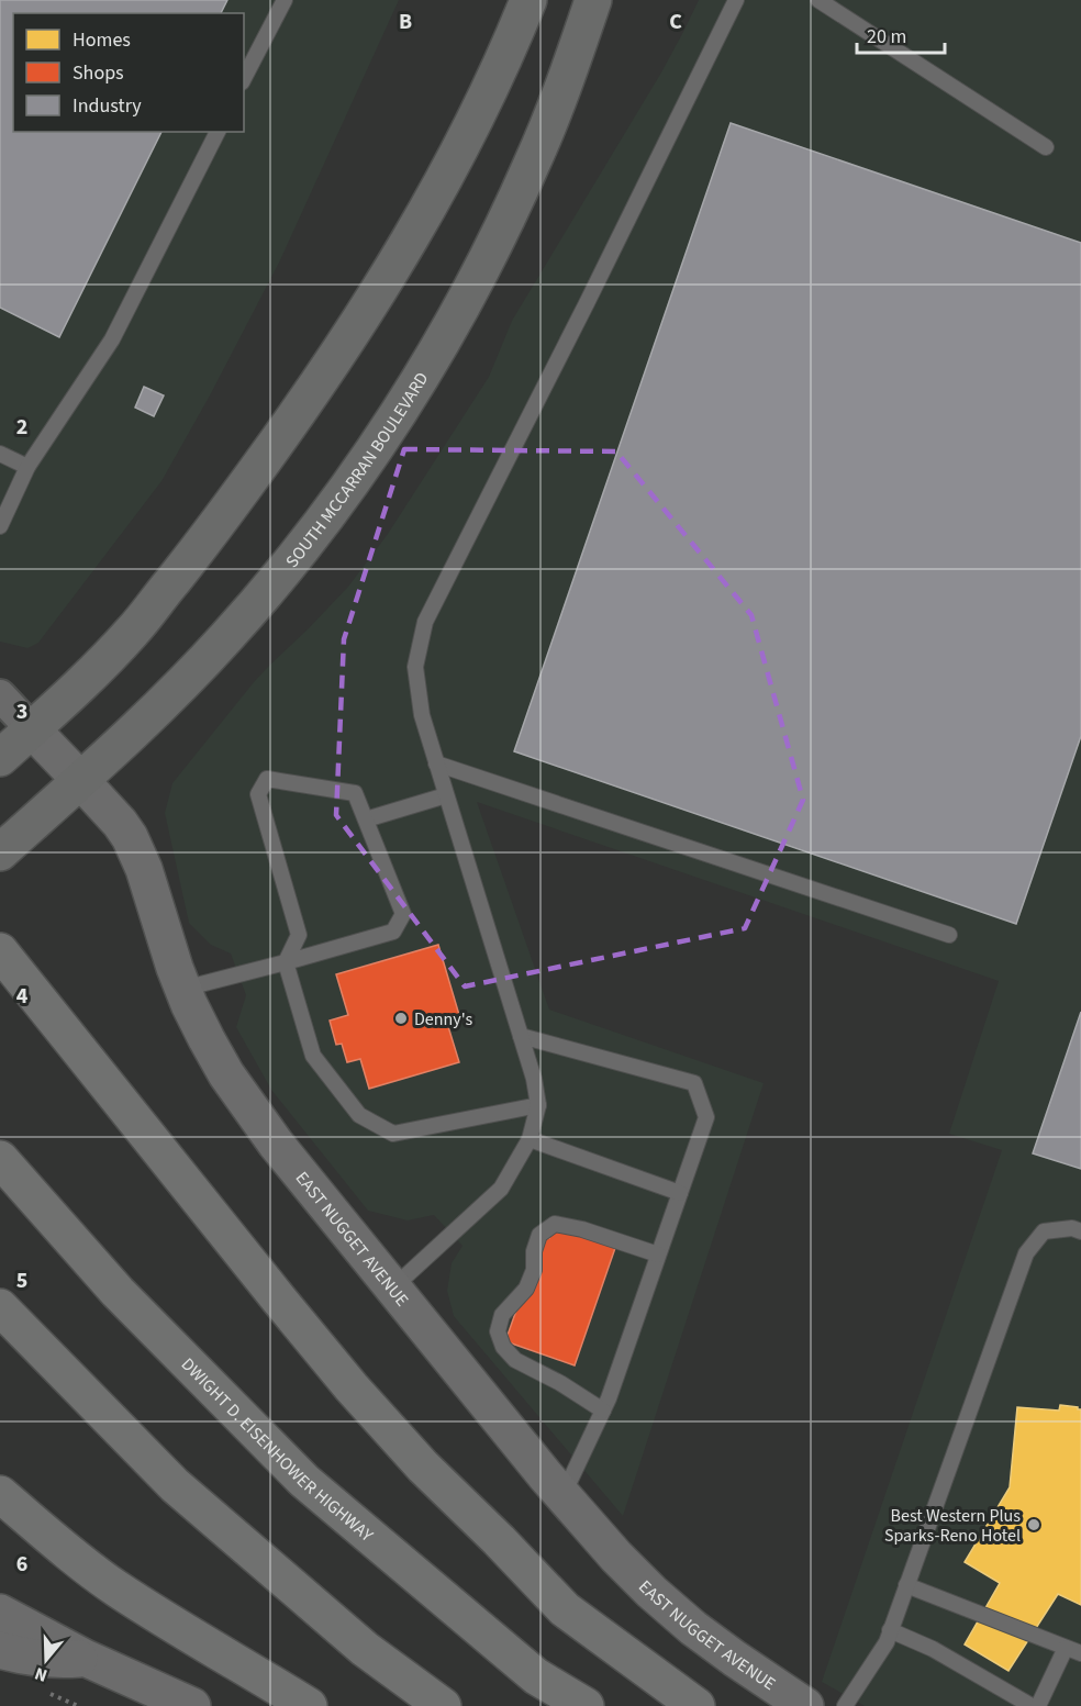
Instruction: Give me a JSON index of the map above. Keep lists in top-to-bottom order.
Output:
{
  "streets": {
    "highway": ["DWIGHT D. EISENHOWER HIGHWAY"],
    "main road": ["SOUTH MCCARRAN BOULEVARD"],
    "street": ["EAST NUGGET AVENUE"]
  },
  "crossings": [
    ["SOUTH MCCARRAN BOULEVARD", "EAST NUGGET AVENUE"]
  ],
  "places": ["Denny's", "Best Western Plus Sparks-Reno Hotel"],
  "legend": ["Homes", "Shops", "Industry"],
  "scale_bar": "20 m",
  "north": "bottom",
  "grid": {
    "columns": ["B", "C"],
    "rows": [
      "2",
      "3",
      "4",
      "5",
      "6"
    ]
  }
}
